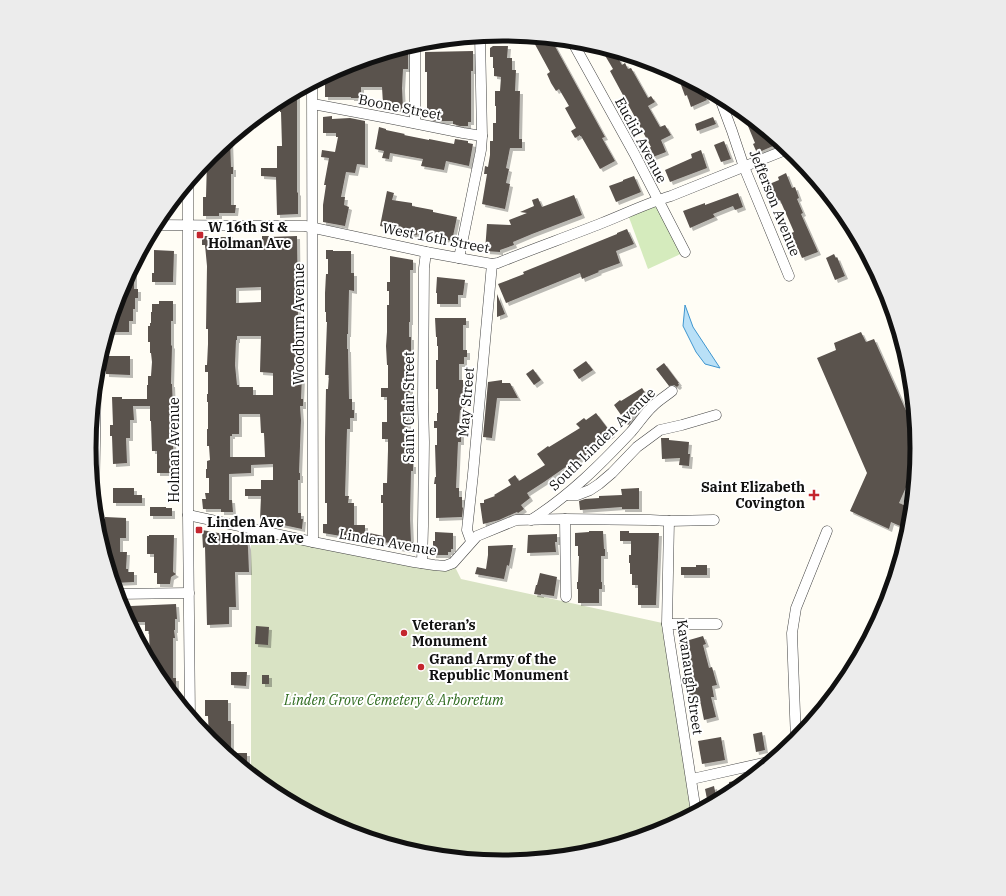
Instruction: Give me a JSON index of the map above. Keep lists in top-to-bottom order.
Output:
{
  "streets": {
    "street": [
      "Boone Street",
      "Euclid Avenue",
      "Jefferson Avenue",
      "West 16th Street",
      "Woodburn Avenue",
      "May Street",
      "Saint Clair Street",
      "South Linden Avenue",
      "Holman Avenue",
      "Linden Avenue",
      "Kavanaugh Street"
    ]
  },
  "crossings": [
    ["Boone Street", "Woodburn Avenue"],
    ["Euclid Avenue", "West 16th Street"],
    ["Jefferson Avenue", "West 16th Street"],
    ["West 16th Street", "Woodburn Avenue"],
    ["West 16th Street", "May Street"],
    ["West 16th Street", "Saint Clair Street"],
    ["West 16th Street", "Holman Avenue"],
    ["Woodburn Avenue", "Linden Avenue"],
    ["May Street", "Linden Avenue"],
    ["Saint Clair Street", "Linden Avenue"],
    ["South Linden Avenue", "Linden Avenue"],
    ["Holman Avenue", "Linden Avenue"],
    ["Linden Avenue", "Kavanaugh Street"]
  ],
  "parks": ["Linden Grove Cemetery & Arboretum"],
  "places": {
    "transit": ["W 16th St & Holman Ave", "Linden Ave & Holman Ave"],
    "health": ["Saint Elizabeth Covington"],
    "other": ["Veteran’s Monument", "Grand Army of the Republic Monument"]
  }
}
